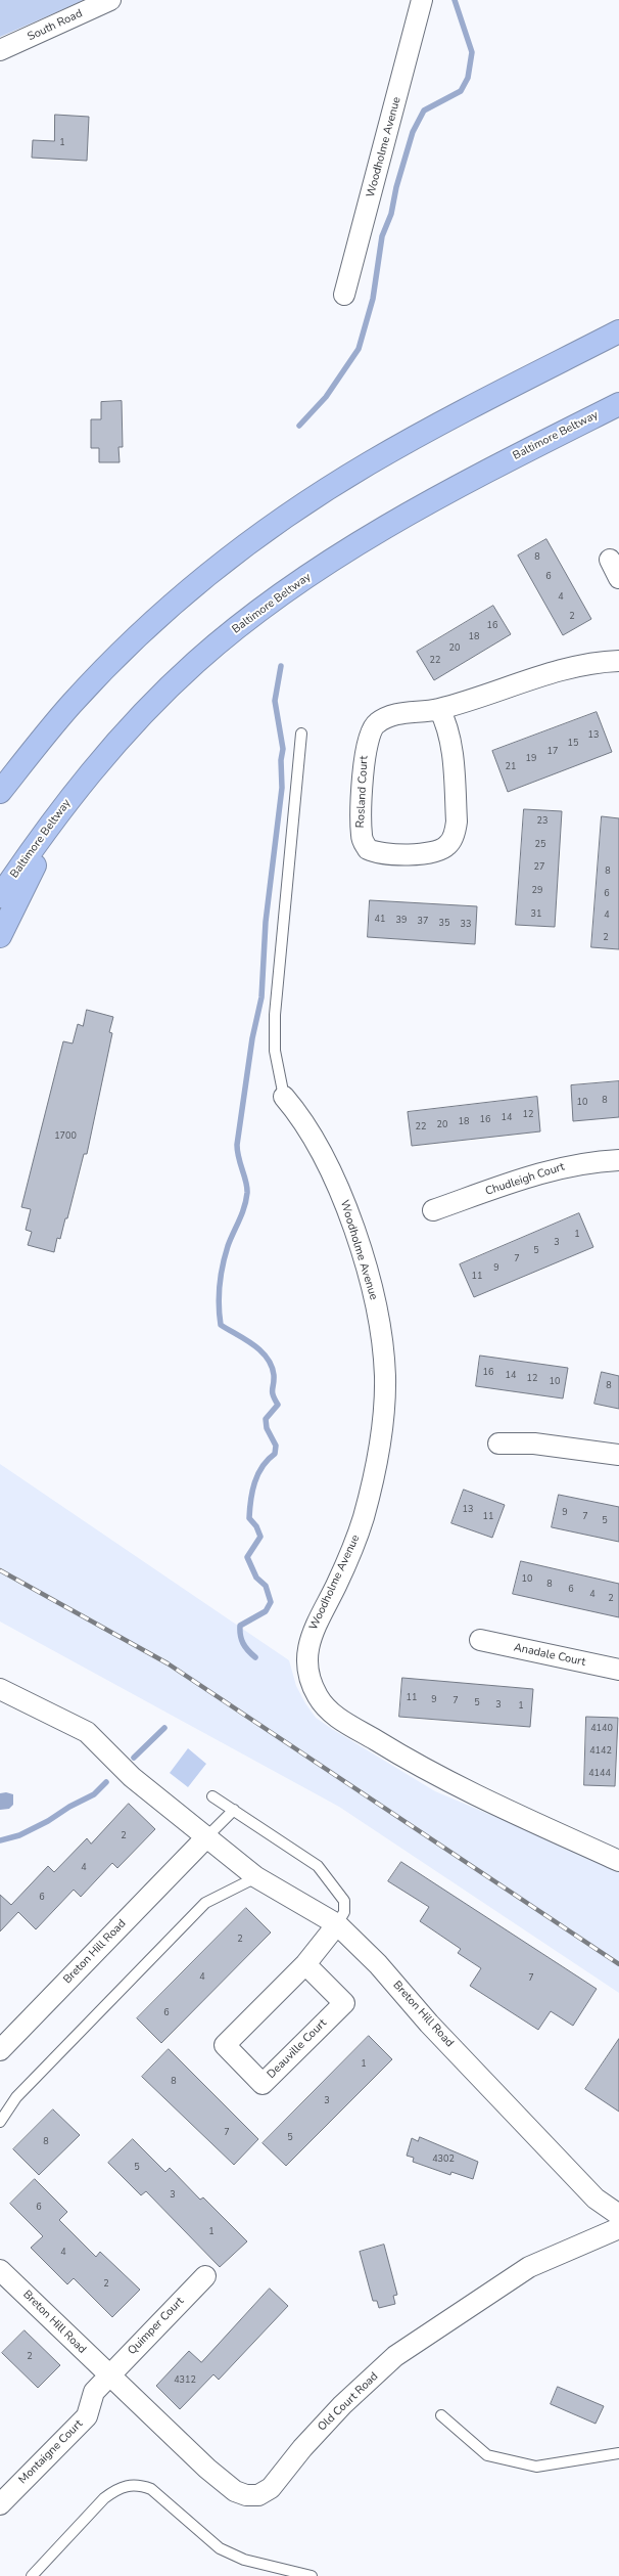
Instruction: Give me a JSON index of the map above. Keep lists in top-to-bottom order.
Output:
{
  "streets": {
    "highway": ["Baltimore Beltway"],
    "street": [
      "South Road",
      "Woodholme Avenue",
      "Rosland Court",
      "Chudleigh Court",
      "Anadale Court",
      "Breton Hill Road",
      "Deauville Court",
      "Quimper Court",
      "Old Court Road",
      "Montaigne Court"
    ]
  },
  "crossings": [
    ["Breton Hill Road", "Deauville Court"],
    ["Breton Hill Road", "Quimper Court"],
    ["Breton Hill Road", "Old Court Road"],
    ["Breton Hill Road", "Montaigne Court"],
    ["Quimper Court", "Old Court Road"],
    ["Quimper Court", "Montaigne Court"],
    ["Old Court Road", "Montaigne Court"]
  ],
  "house_numbers": [
    "1",
    "8",
    "6",
    "4",
    "2",
    "16",
    "18",
    "20",
    "22",
    "13",
    "15",
    "17",
    "19",
    "21",
    "23",
    "25",
    "27",
    "8",
    "29",
    "6",
    "31",
    "4",
    "41",
    "39",
    "37",
    "35",
    "33",
    "2",
    "8",
    "10",
    "12",
    "14",
    "16",
    "18",
    "20",
    "22",
    "1700",
    "1",
    "3",
    "5",
    "7",
    "9",
    "11",
    "16",
    "14",
    "12",
    "10",
    "8",
    "13",
    "9",
    "11",
    "7",
    "5",
    "10",
    "8",
    "6",
    "4",
    "2",
    "11",
    "9",
    "7",
    "5",
    "3",
    "1",
    "4140",
    "4142",
    "4144",
    "2",
    "4",
    "6",
    "2",
    "4",
    "7",
    "6",
    "1",
    "8",
    "3",
    "7",
    "5",
    "8",
    "4302",
    "5",
    "3",
    "6",
    "1",
    "4",
    "2",
    "2",
    "4312"
  ]
}
